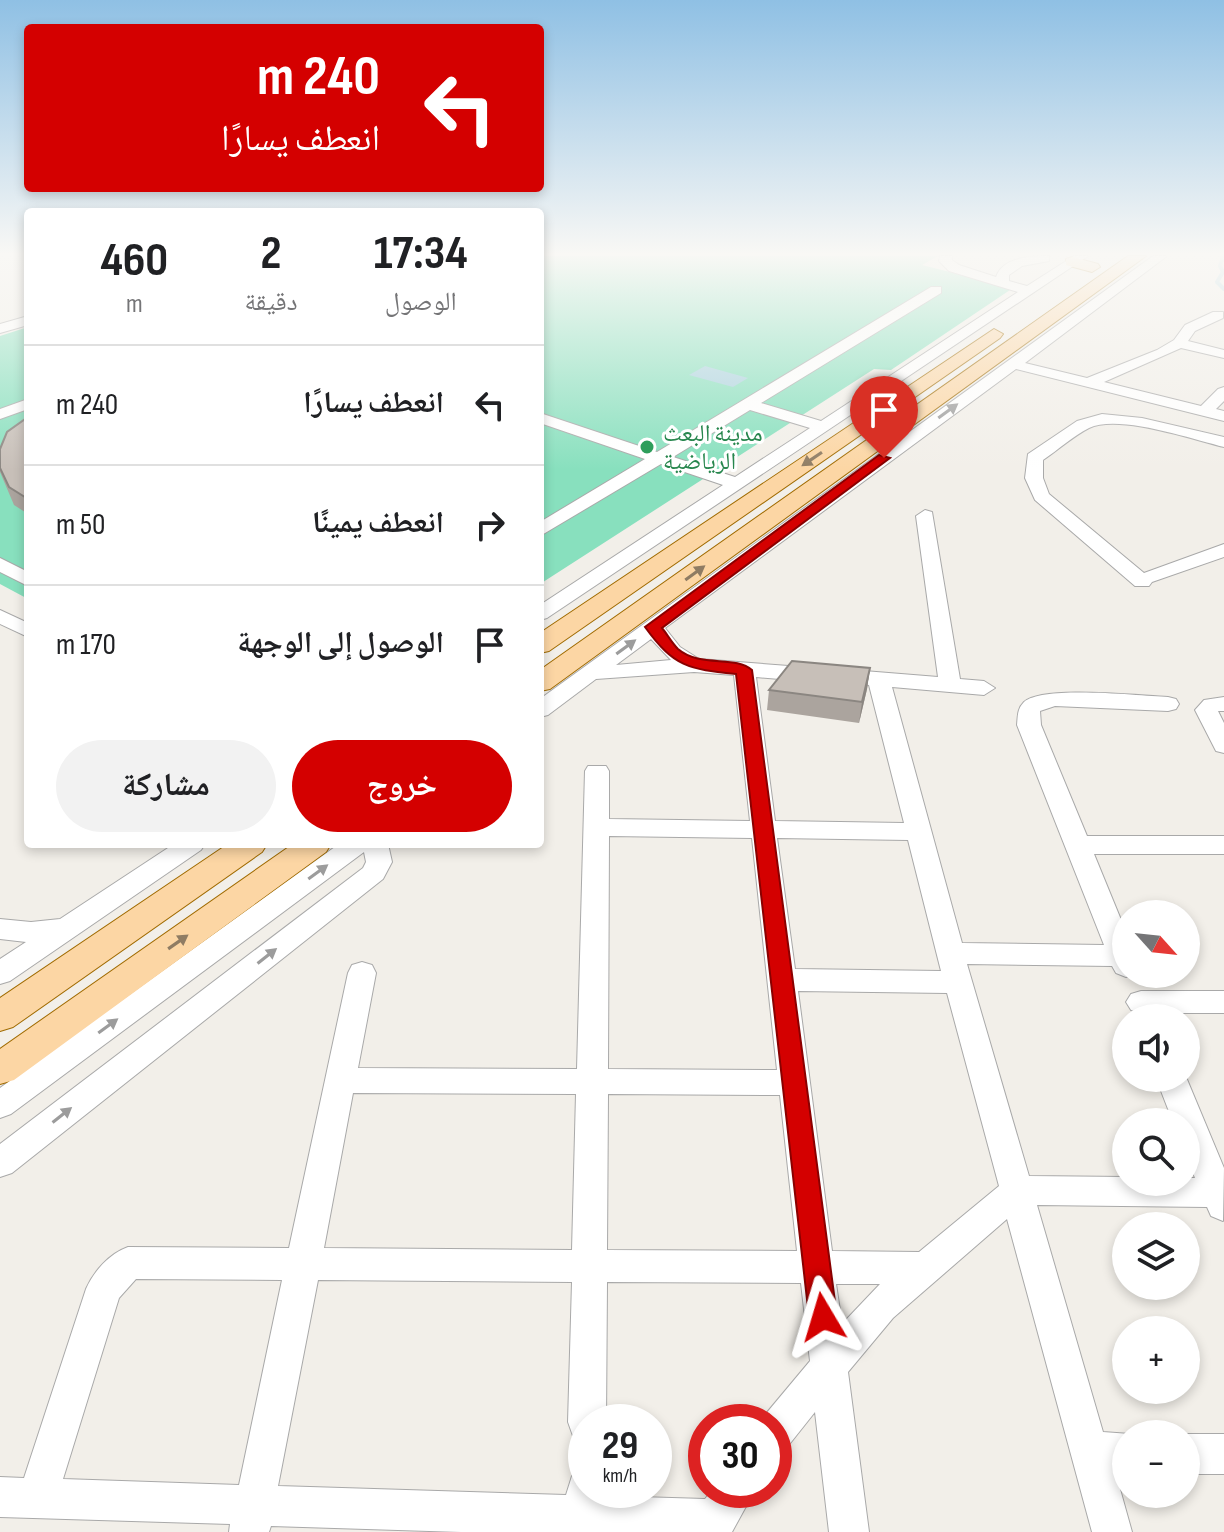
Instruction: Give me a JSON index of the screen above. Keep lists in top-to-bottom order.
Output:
{
  "places": ["مدينة البعث الرياضية"],
  "north": "bottom right",
  "page": {
    "turn": ["240 m", "انعطف يسارًا"],
    "eta": [
      "17:34",
      "الوصول",
      "2",
      "دقيقة",
      "460",
      "m"
    ],
    "list": [
      {
        "name": "انعطف يسارًا",
        "value": "240 m"
      },
      {
        "name": "انعطف يمينًا",
        "value": "50 m"
      },
      {
        "name": "الوصول إلى الوجهة",
        "value": "170 m"
      }
    ],
    "buttons": ["خروج", "مشاركة"],
    "map_buttons": ["+", "−"],
    "speed": "29 km/h",
    "limit": "30"
  }
}
